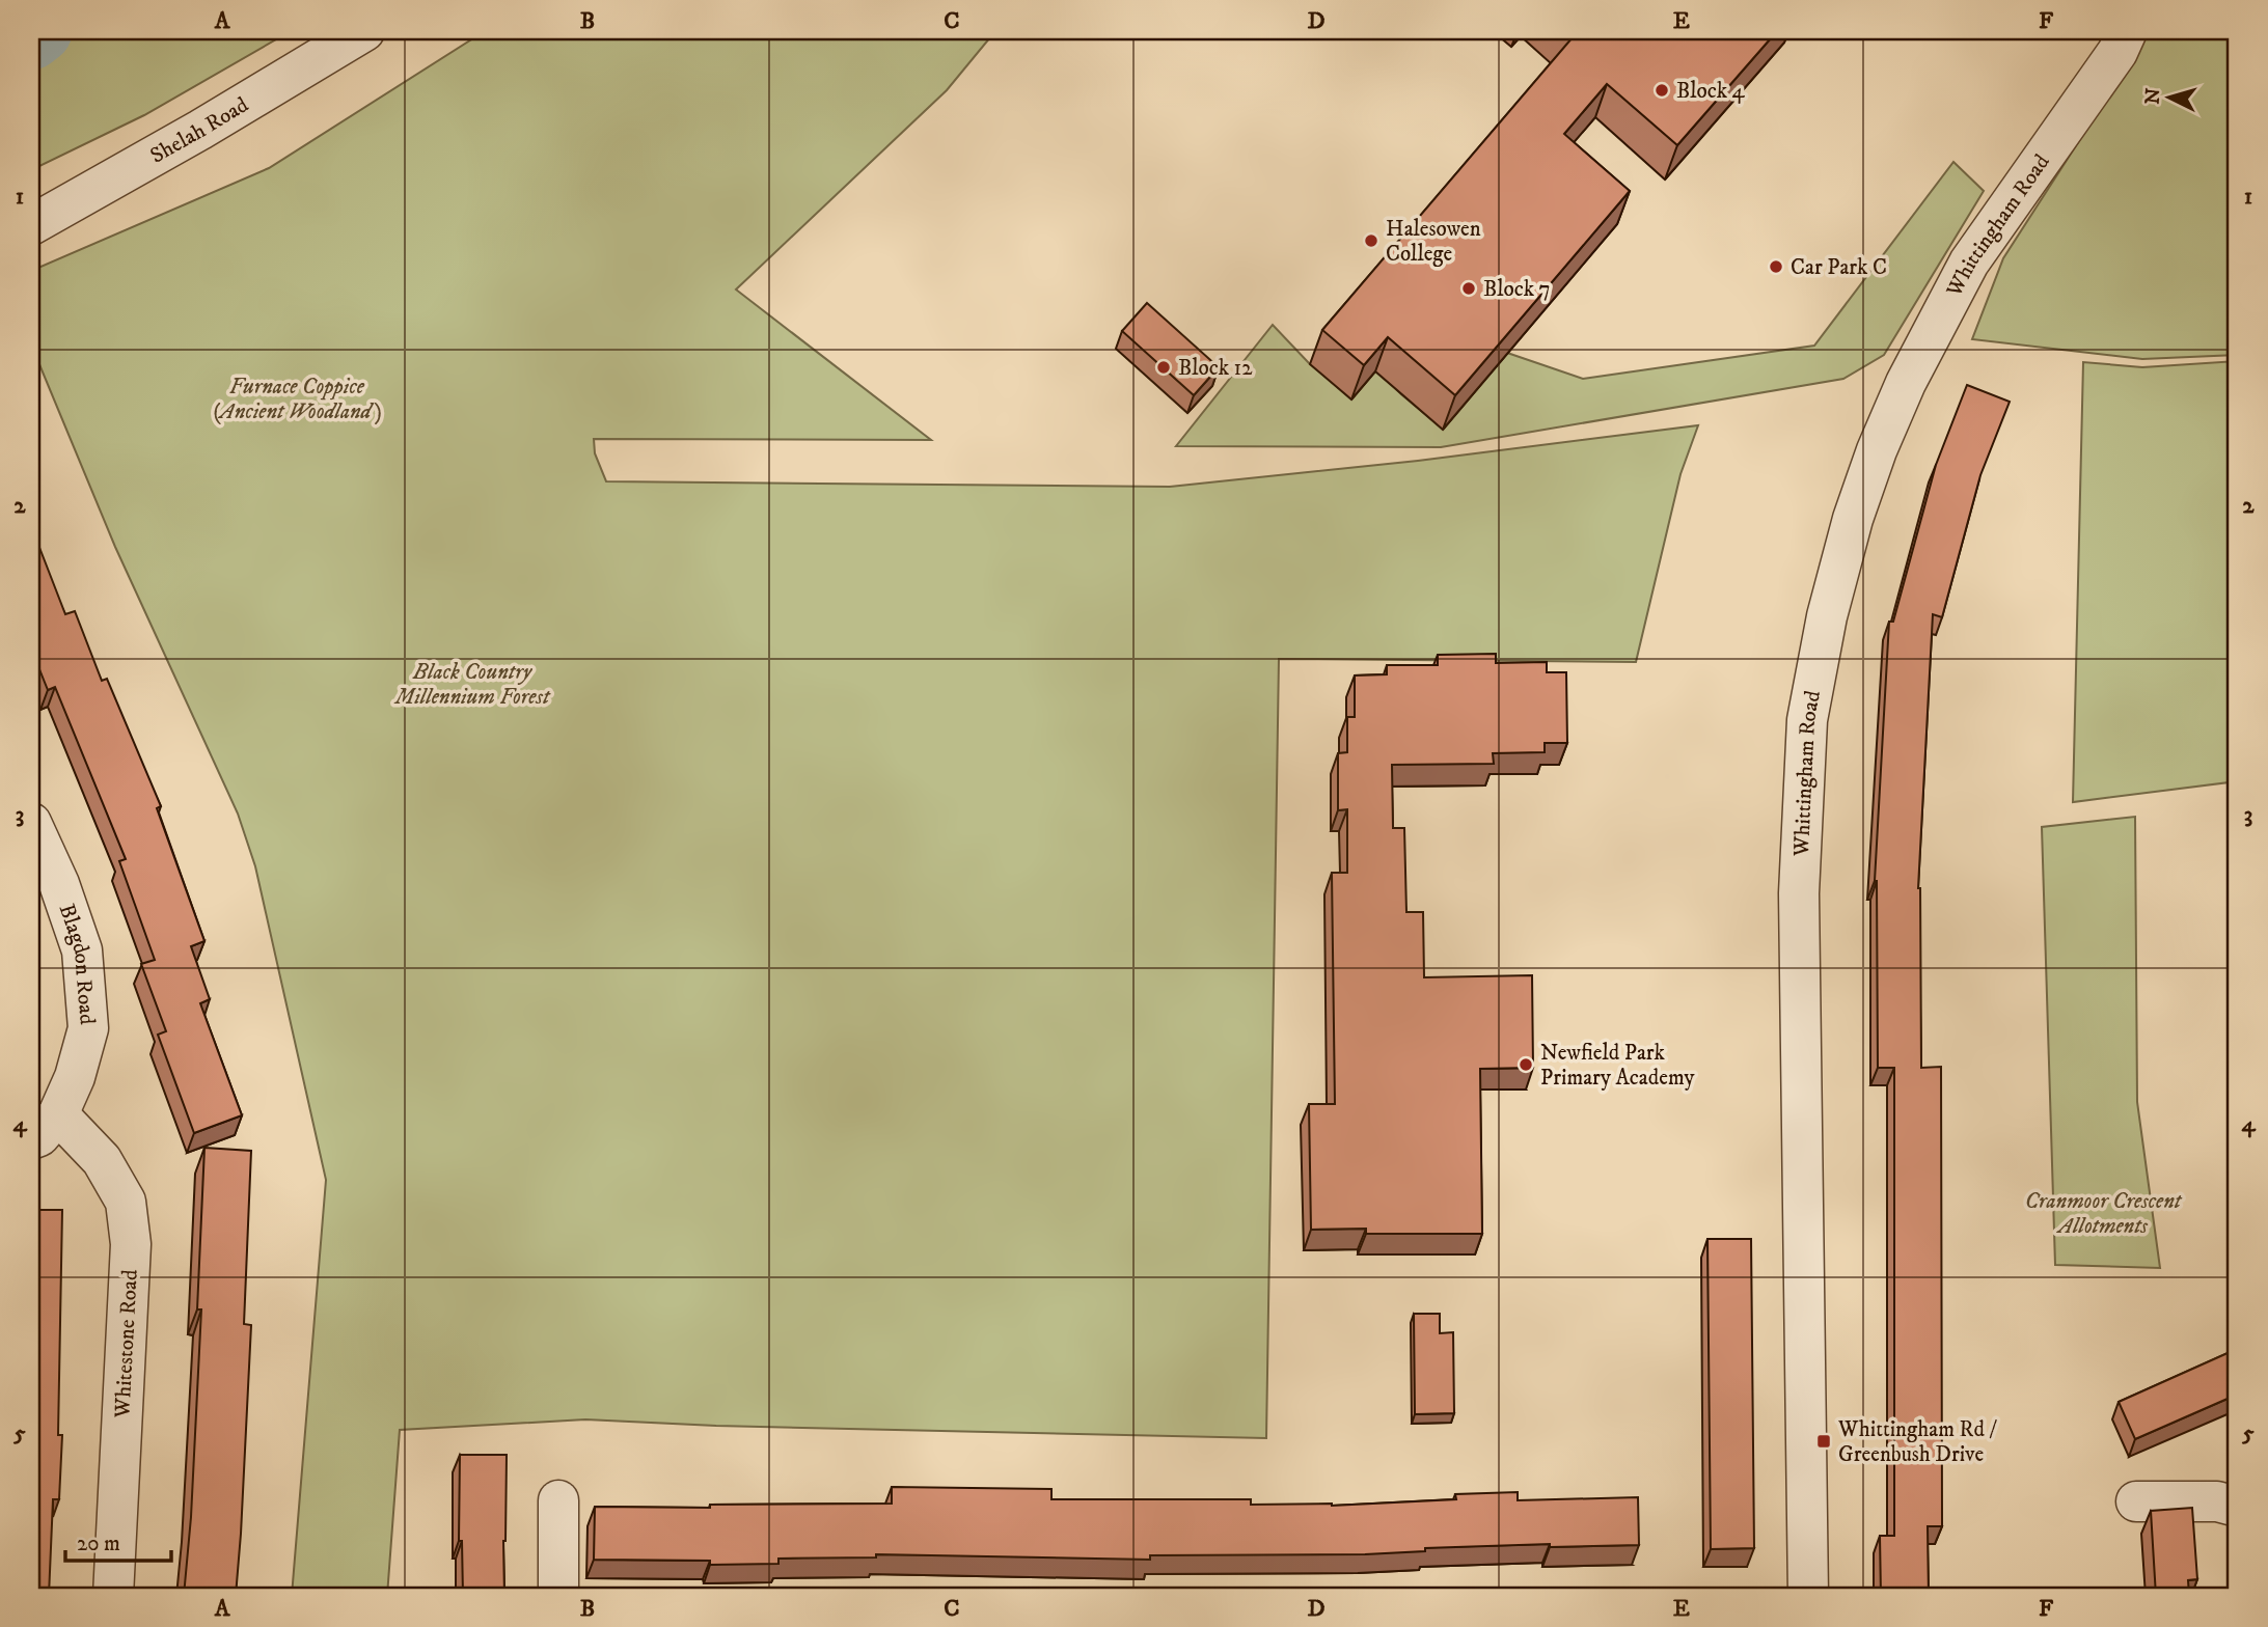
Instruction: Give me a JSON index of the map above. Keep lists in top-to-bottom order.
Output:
{
  "streets": {
    "street": [
      "Shelah Road",
      "Whittingham Road",
      "Blagdon Road",
      "Whitestone Road"
    ]
  },
  "crossings": [
    ["Blagdon Road", "Whitestone Road"]
  ],
  "parks": ["Furnace Coppice (Ancient Woodland)", "Black Country Millennium Forest", "Cranmoor Crescent Allotments"],
  "places": {
    "other": [
      "Block 4",
      "Halesowen College",
      "Car Park C",
      "Block 7",
      "Block 12",
      "Newfield Park Primary Academy"
    ],
    "transit": ["Whittingham Rd / Greenbush Drive"]
  },
  "scale_bar": "20 m",
  "north": "left",
  "grid": {
    "columns": [
      "A",
      "B",
      "C",
      "D",
      "E",
      "F"
    ],
    "rows": [
      "1",
      "2",
      "3",
      "4",
      "5"
    ]
  }
}
